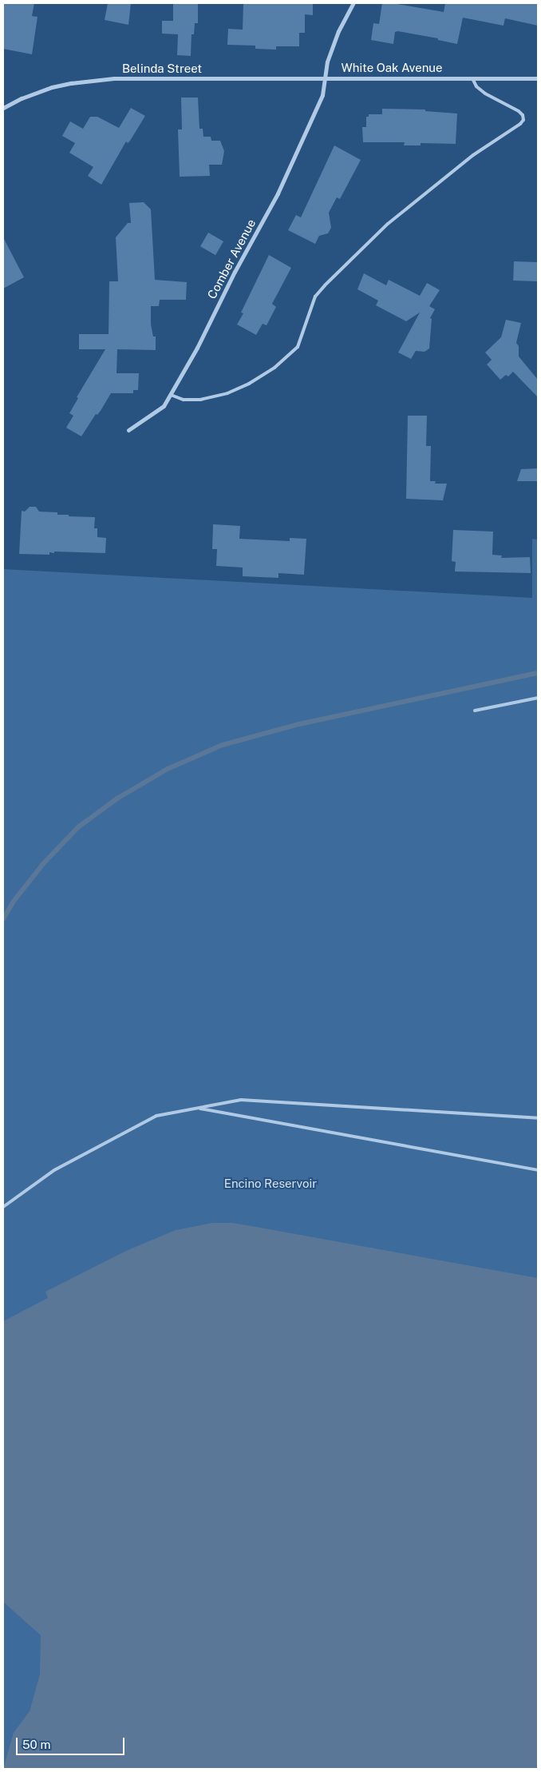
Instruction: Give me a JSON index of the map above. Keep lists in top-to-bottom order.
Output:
{
  "streets": {
    "street": ["White Oak Avenue", "Belinda Street", "Comber Avenue"]
  },
  "crossings": [
    ["White Oak Avenue", "Belinda Street"],
    ["White Oak Avenue", "Comber Avenue"],
    ["Belinda Street", "Comber Avenue"]
  ],
  "parks": ["Encino Reservoir"],
  "scale_bar": "50 m"
}
